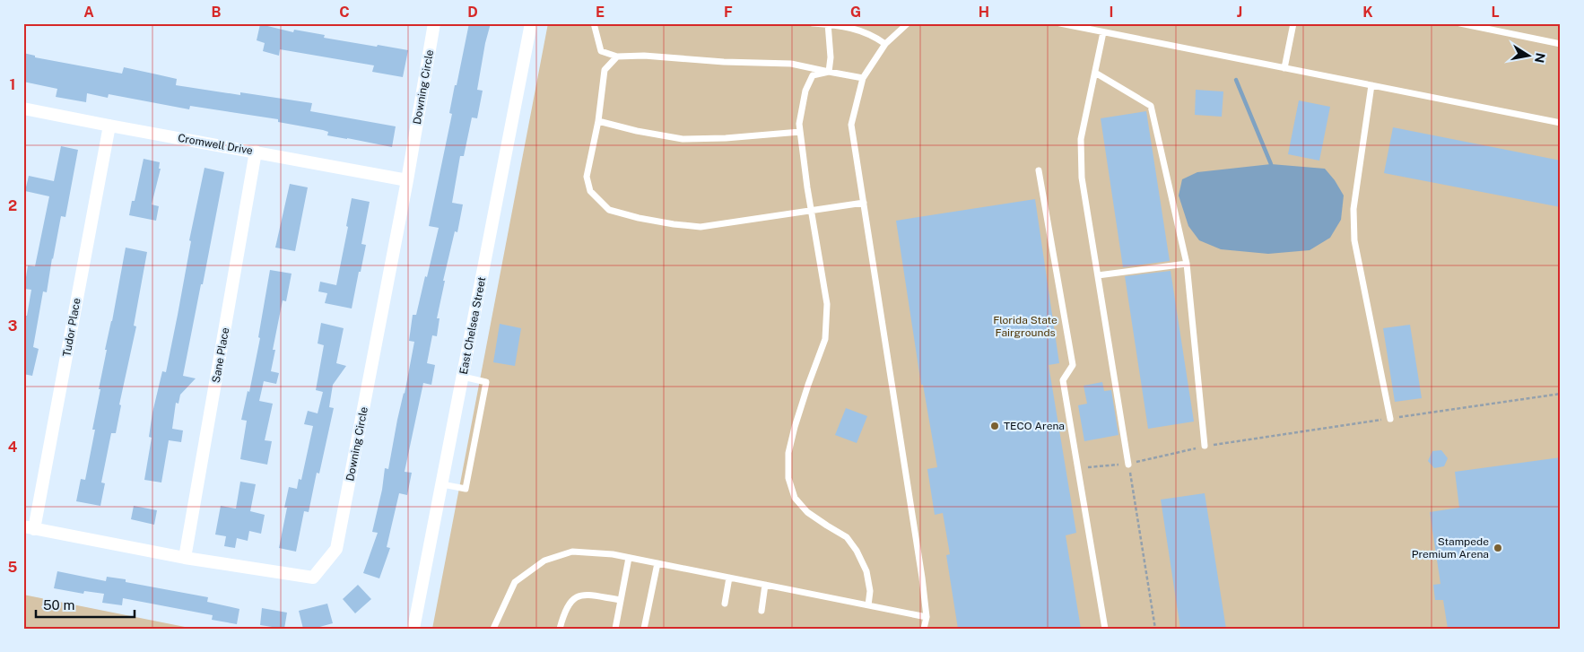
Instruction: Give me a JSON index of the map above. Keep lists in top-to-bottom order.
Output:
{
  "streets": {
    "street": [
      "Downing Circle",
      "Cromwell Drive",
      "East Chelsea Street",
      "Tudor Place",
      "Sane Place"
    ]
  },
  "crossings": [
    ["Downing Circle", "Cromwell Drive"],
    ["Downing Circle", "Tudor Place"],
    ["Downing Circle", "Sane Place"],
    ["Cromwell Drive", "Tudor Place"],
    ["Cromwell Drive", "Sane Place"]
  ],
  "parks": ["Florida State Fairgrounds"],
  "places": ["TECO Arena", "Stampede Premium Arena"],
  "scale_bar": "50 m",
  "north": "right",
  "grid": {
    "columns": [
      "A",
      "B",
      "C",
      "D",
      "E",
      "F",
      "G",
      "H",
      "I",
      "J",
      "K",
      "L"
    ],
    "rows": [
      "1",
      "2",
      "3",
      "4",
      "5"
    ]
  }
}
